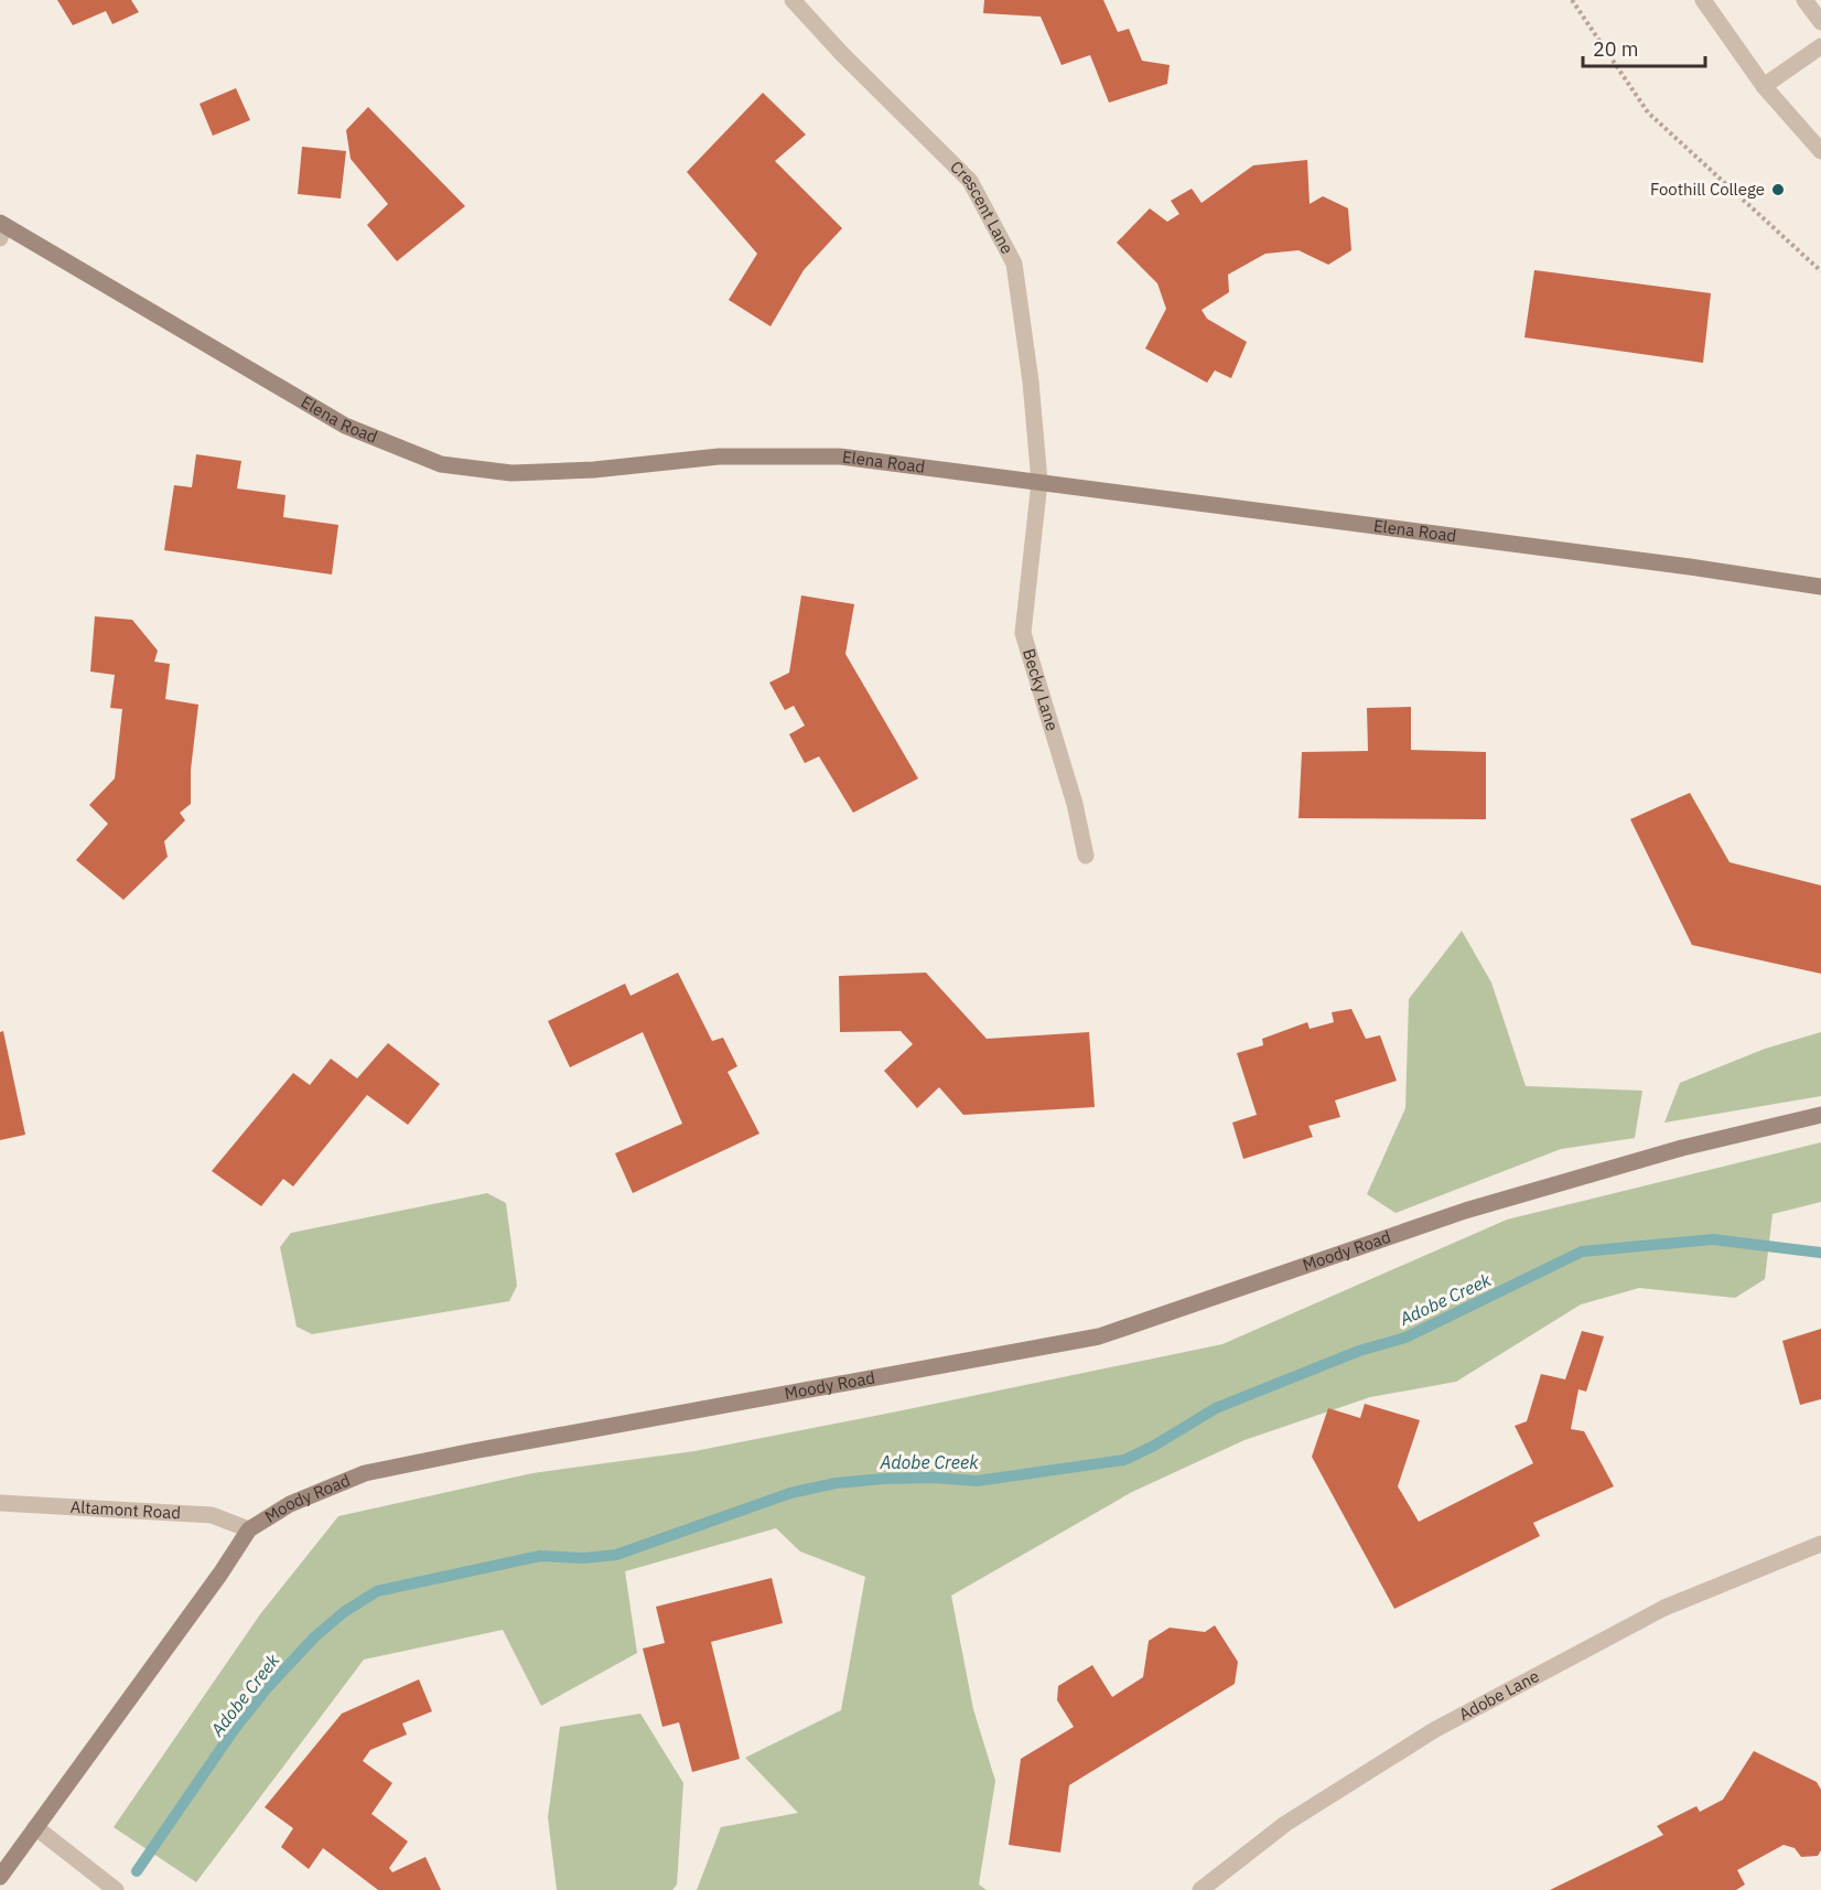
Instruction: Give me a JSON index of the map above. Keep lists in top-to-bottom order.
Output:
{
  "streets": {
    "street": [
      "Crescent Lane",
      "Elena Road",
      "Becky Lane",
      "Moody Road",
      "Altamont Road",
      "Adobe Lane"
    ]
  },
  "crossings": [
    ["Crescent Lane", "Elena Road"],
    ["Crescent Lane", "Becky Lane"],
    ["Elena Road", "Becky Lane"],
    ["Moody Road", "Altamont Road"]
  ],
  "water": ["Adobe Creek"],
  "places": ["Foothill College"],
  "scale_bar": "20 m"
}
